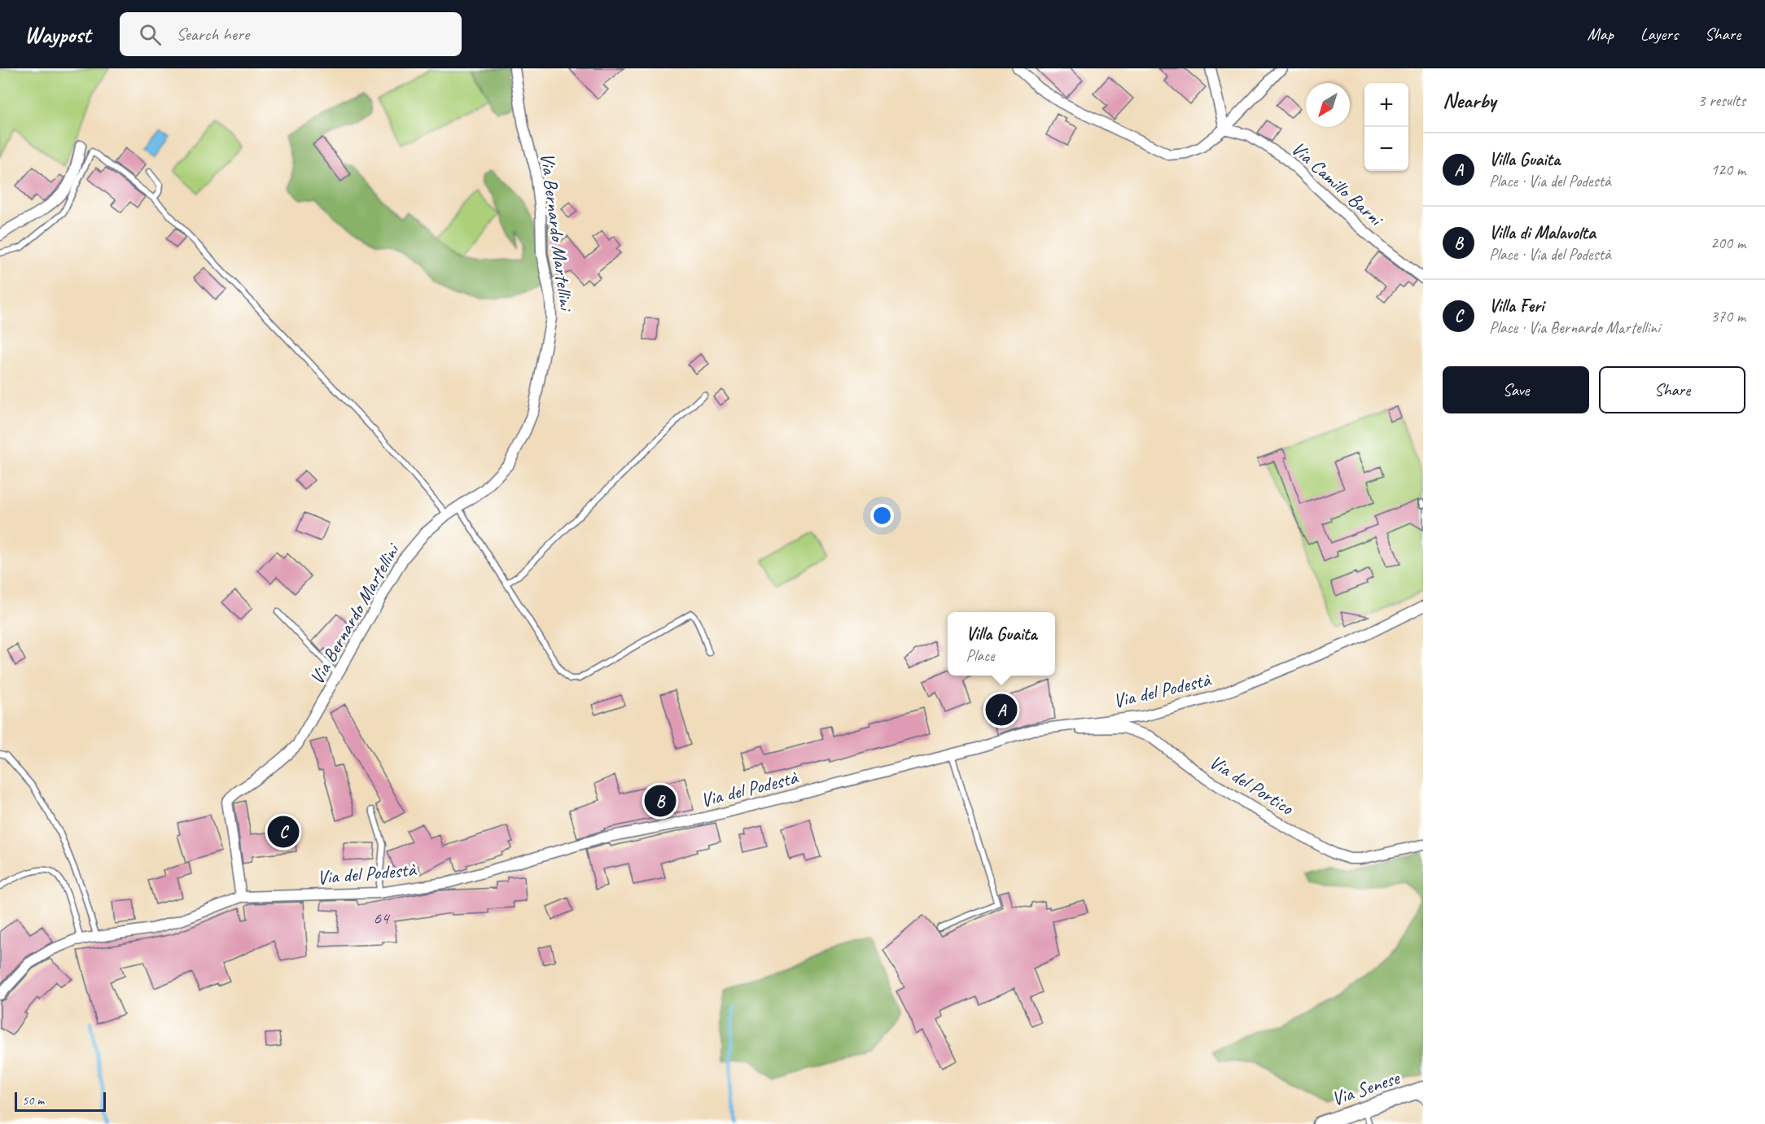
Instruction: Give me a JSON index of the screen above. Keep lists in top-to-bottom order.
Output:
{
  "streets": {
    "main road": ["Via Senese"],
    "street": [
      "Via Camillo Barni",
      "Via Bernardo Martellini",
      "Via del Podestà",
      "Via del Portico"
    ]
  },
  "crossings": [
    ["Via Bernardo Martellini", "Via del Podestà"],
    ["Via del Podestà", "Via del Portico"]
  ],
  "house_numbers": ["64"],
  "scale_bar": "50 m",
  "north": "bottom left",
  "page": {
    "header": "Waypost",
    "search": "Search here",
    "nav": ["Map", "Layers", "Share"],
    "heading": ["Nearby", "3 results"],
    "map_buttons": ["+", "−"],
    "list": [
      {
        "mark": "A",
        "name": "Villa Guaita",
        "note": "Place · Via del Podestà",
        "value": "120 m"
      },
      {
        "mark": "B",
        "name": "Villa di Malavolta",
        "note": "Place · Via del Podestà",
        "value": "200 m"
      },
      {
        "mark": "C",
        "name": "Villa Feri",
        "note": "Place · Via Bernardo Martellini",
        "value": "370 m"
      }
    ],
    "buttons": ["Save", "Share"],
    "popup": ["Villa Guaita", "Place"],
    "pins": ["A", "B", "C"],
    "scale": "50 m"
  }
}
